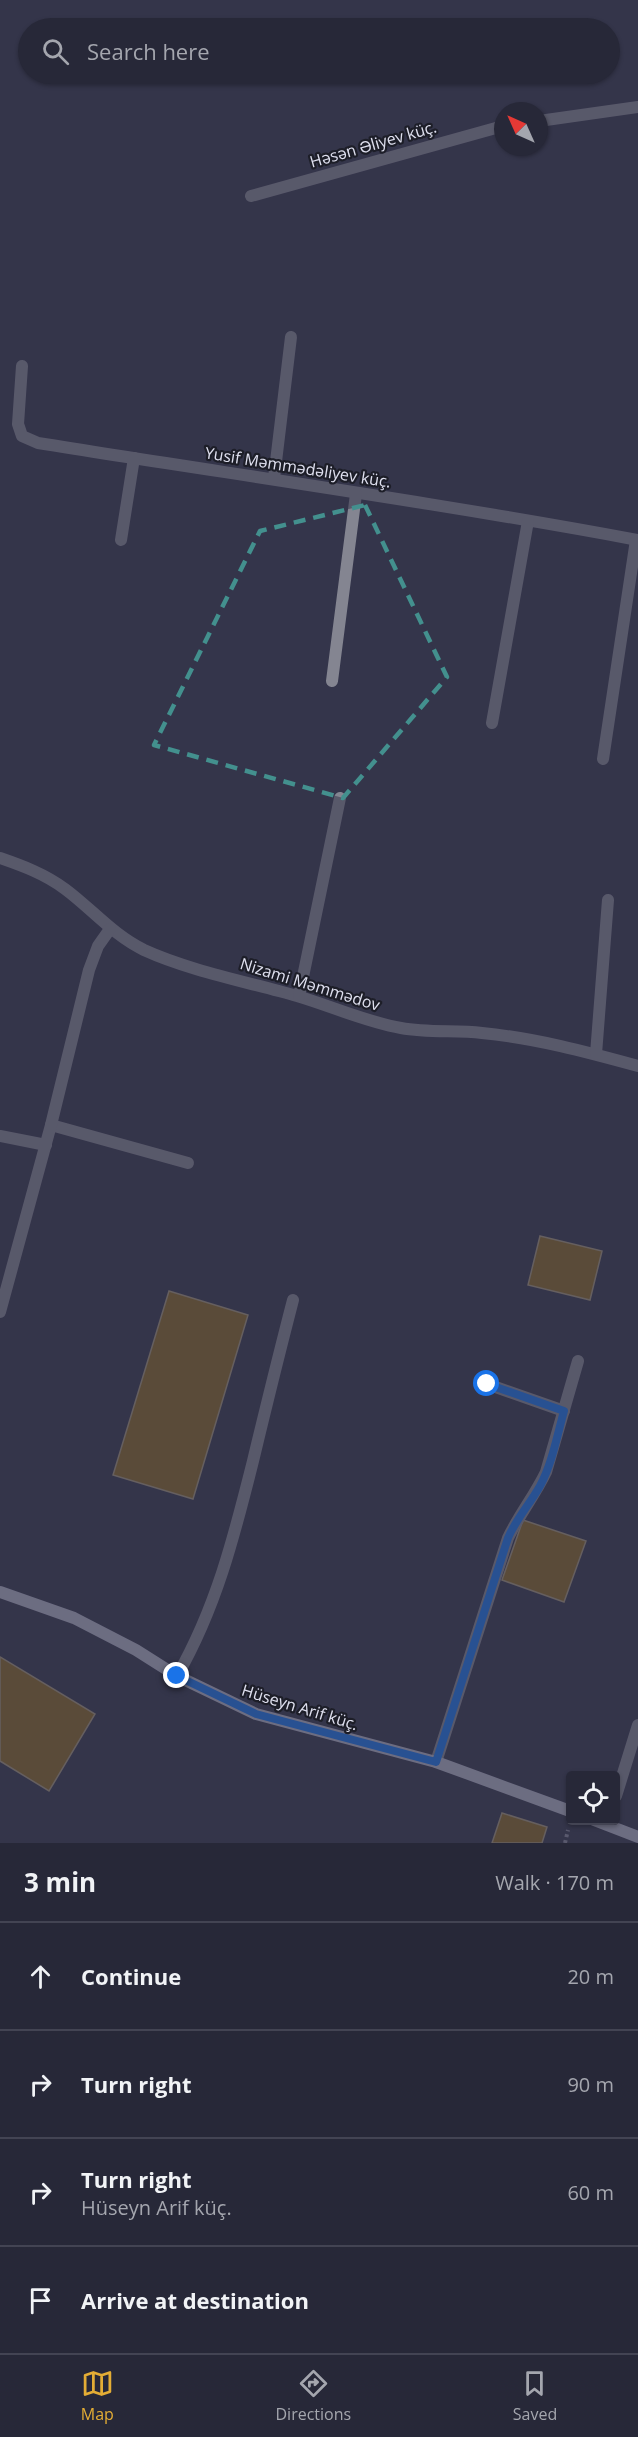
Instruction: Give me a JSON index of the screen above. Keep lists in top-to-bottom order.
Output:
{
  "streets": {
    "street": [
      "Həsən Əliyev küç.",
      "Yusif Məmmədəliyev küç.",
      "Nizami Məmmədov",
      "Hüseyn Arif küç."
    ]
  },
  "north": "top left",
  "page": {
    "search": "Search here",
    "heading": ["3 min", "Walk · 170 m"],
    "list": [
      ["Continue", "20 m"],
      ["Turn right", "90 m"],
      ["Turn right", "Hüseyn Arif küç.", "60 m"],
      "Arrive at destination"
    ],
    "nav": ["Map", "Directions", "Saved"]
  }
}
